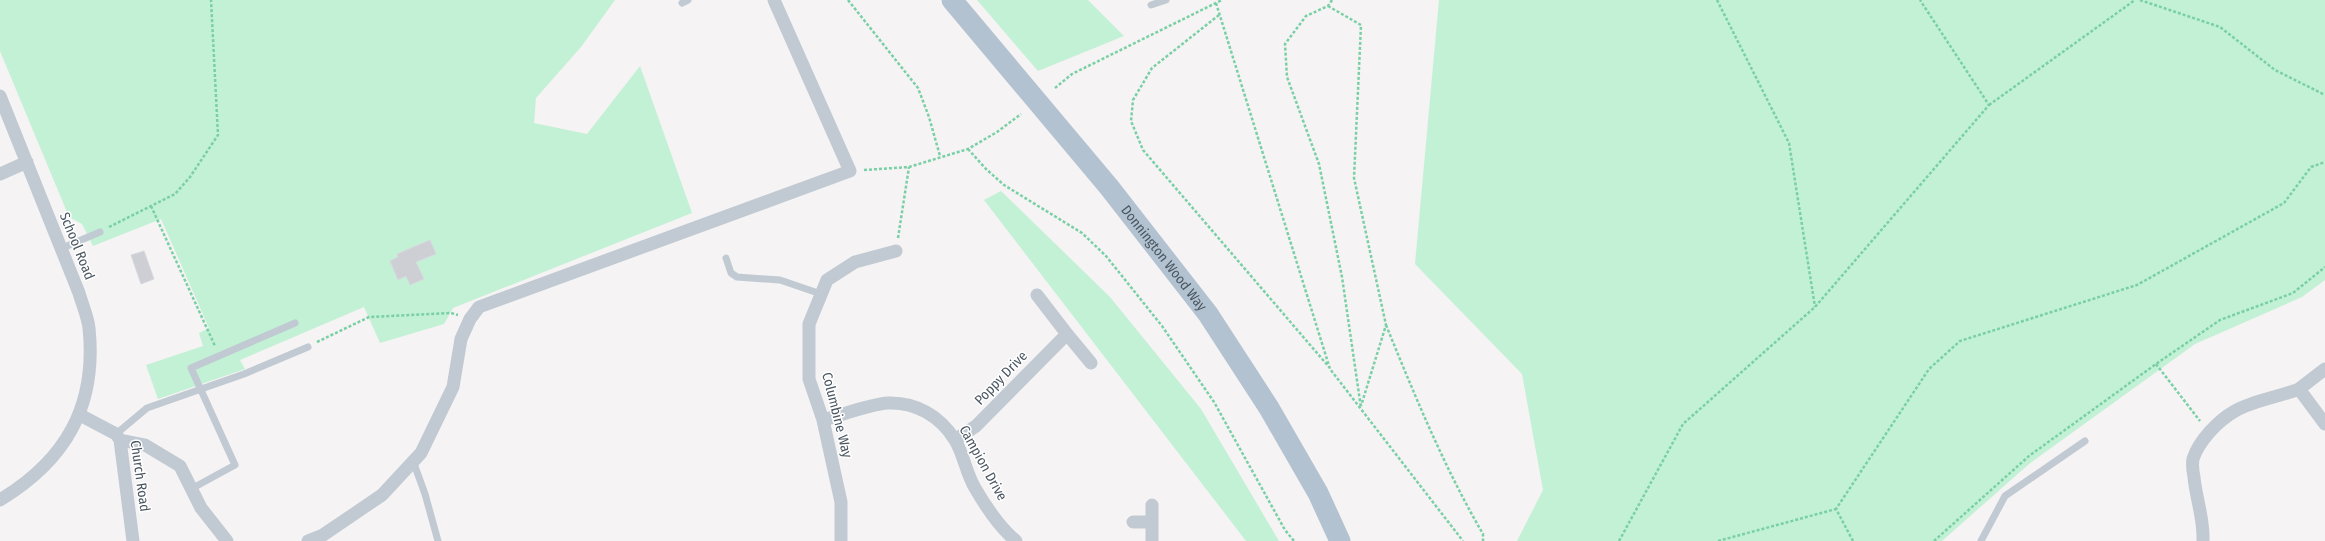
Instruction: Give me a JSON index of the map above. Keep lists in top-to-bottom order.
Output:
{
  "streets": {
    "main road": ["Donnington Wood Way"],
    "street": [
      "School Road",
      "Poppy Drive",
      "Columbine Way",
      "Campion Drive",
      "Church Road"
    ]
  },
  "crossings": [
    ["School Road", "Church Road"],
    ["Poppy Drive", "Campion Drive"],
    ["Columbine Way", "Campion Drive"]
  ]
}
